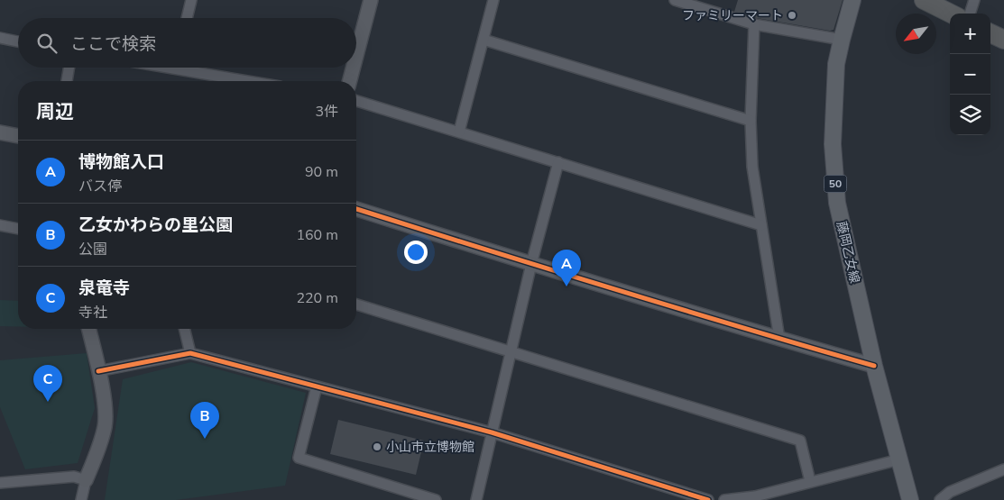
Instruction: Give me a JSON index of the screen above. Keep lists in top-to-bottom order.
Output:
{
  "streets": {
    "main road": ["50", "藤岡乙女線"]
  },
  "places": ["ファミリーマート", "小山市立博物館"],
  "north": "bottom left",
  "page": {
    "map_buttons": ["+", "−"],
    "search": "ここで検索",
    "heading": ["周辺", "3件"],
    "list": [
      {
        "mark": "A",
        "name": "博物館入口",
        "note": "バス停",
        "value": "90 m"
      },
      {
        "mark": "B",
        "name": "乙女かわらの里公園",
        "note": "公園",
        "value": "160 m"
      },
      {
        "mark": "C",
        "name": "泉竜寺",
        "note": "寺社",
        "value": "220 m"
      }
    ],
    "pins": ["A", "C", "B"]
  }
}
